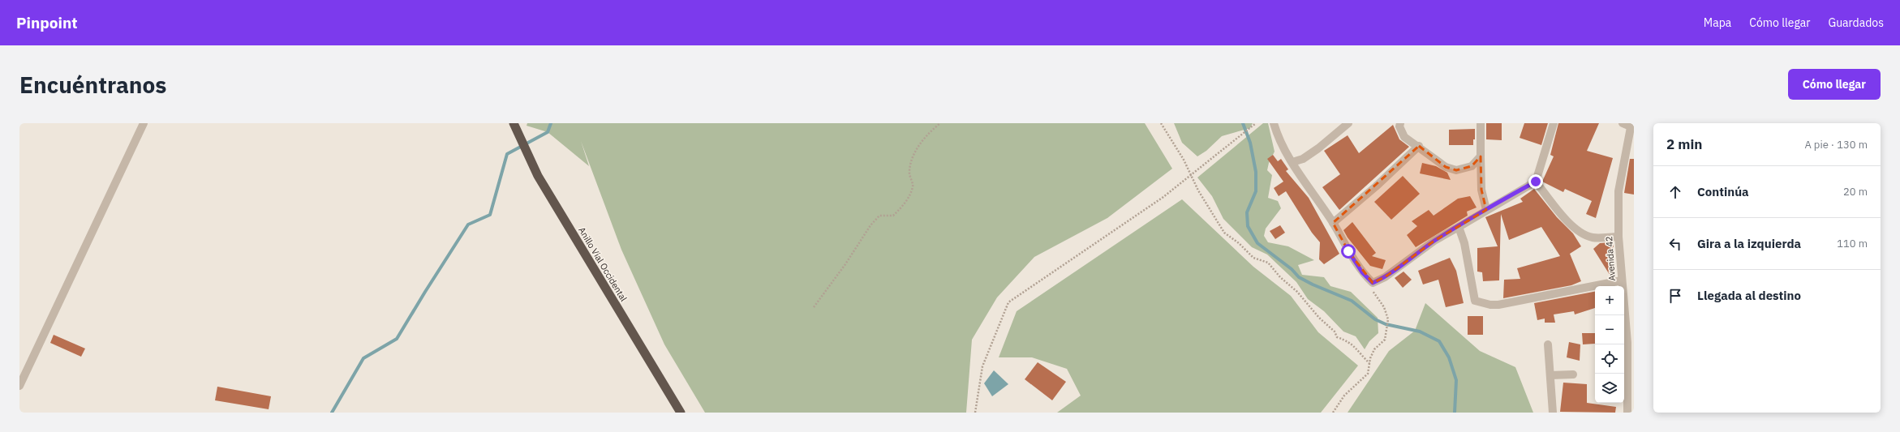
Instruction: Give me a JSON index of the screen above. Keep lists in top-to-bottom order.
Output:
{
  "streets": {
    "highway": ["Anillo Vial Occidental"],
    "street": ["Avenida 42"]
  },
  "page": {
    "header": "Pinpoint",
    "nav": ["Mapa", "Cómo llegar", "Guardados"],
    "buttons": "Cómo llegar",
    "title": "Encuéntranos",
    "heading": ["2 min", "A pie · 130 m"],
    "list": [
      ["Continúa", "20 m"],
      ["Gira a la izquierda", "110 m"],
      "Llegada al destino"
    ],
    "map_buttons": ["+", "−"]
  }
}
